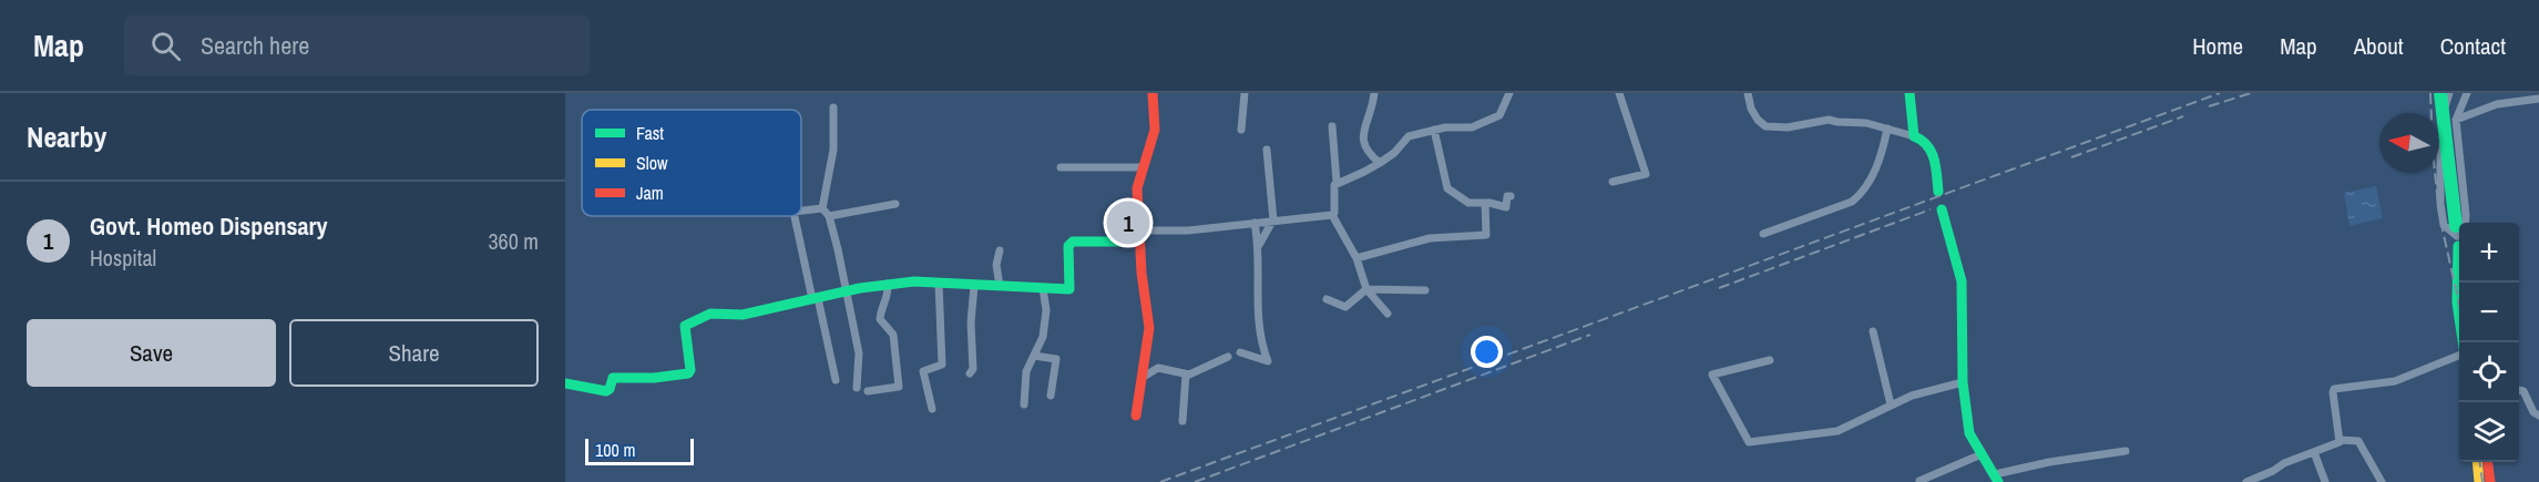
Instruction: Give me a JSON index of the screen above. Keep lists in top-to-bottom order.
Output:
{
  "legend": ["Fast", "Slow", "Jam"],
  "scale_bar": "100 m",
  "north": "left",
  "page": {
    "header": "Map",
    "search": "Search here",
    "nav": [
      "Home",
      "Map",
      "About",
      "Contact"
    ],
    "heading": "Nearby",
    "list": [
      {
        "mark": "1",
        "name": "Govt. Homeo Dispensary",
        "note": "Hospital",
        "value": "360 m"
      }
    ],
    "pins": "1",
    "map_buttons": ["+", "−"],
    "buttons": ["Save", "Share"],
    "scale": "100 m"
  }
}
